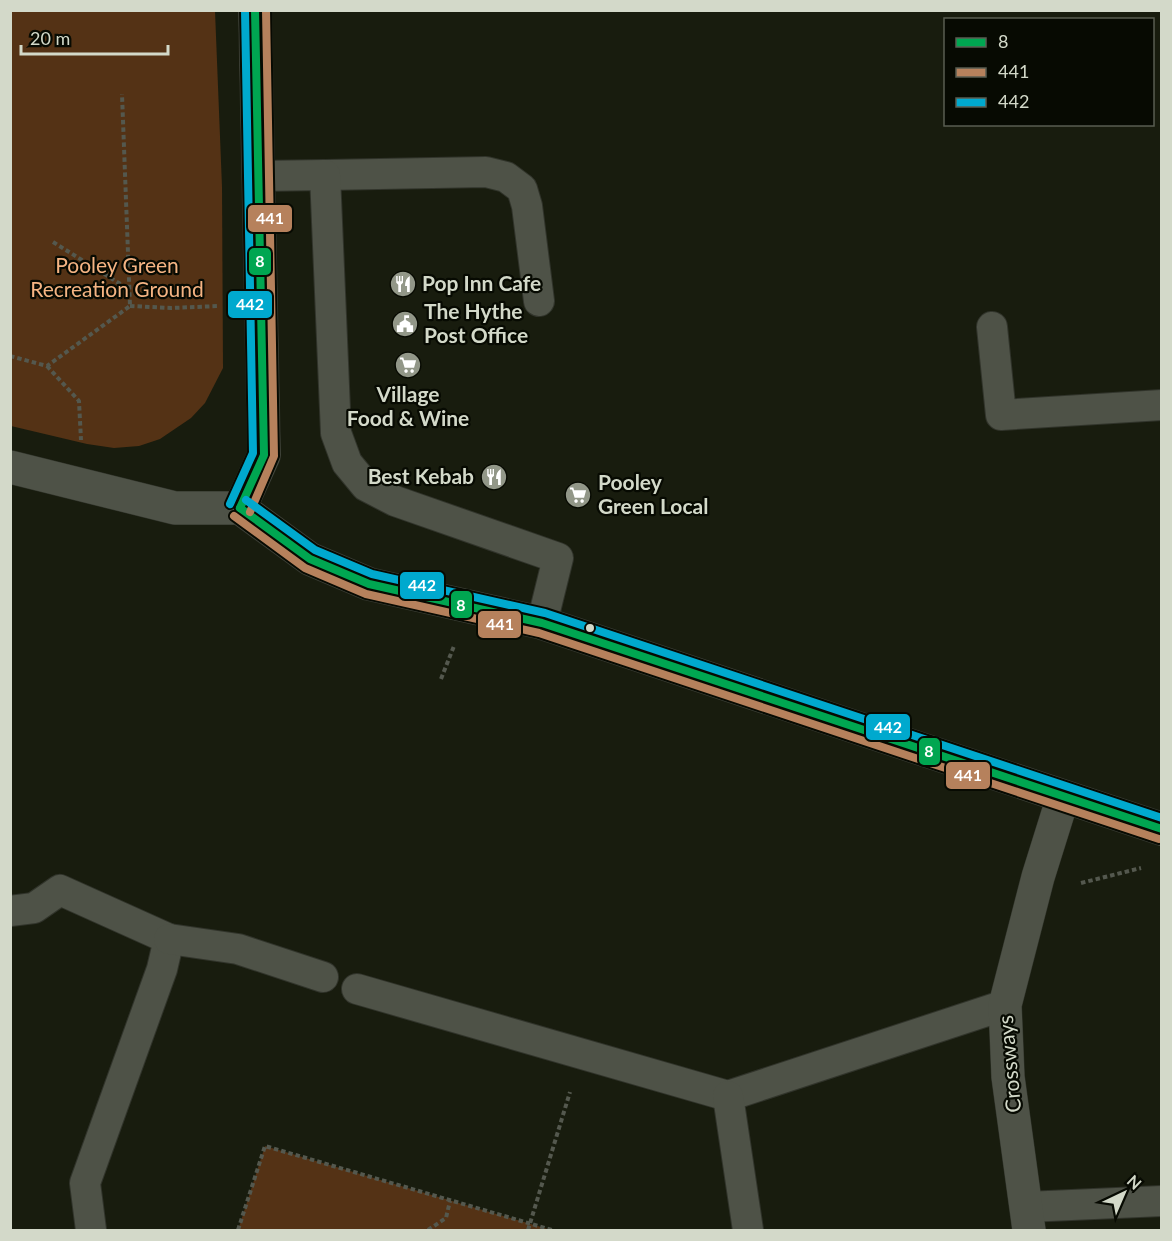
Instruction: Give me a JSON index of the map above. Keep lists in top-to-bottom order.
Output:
{
  "streets": {
    "main road": ["Crossways"]
  },
  "parks": ["Pooley Green Recreation Ground"],
  "places": {
    "restaurant": ["Pop Inn Cafe", "Best Kebab"],
    "public building": ["The Hythe Post Office"],
    "supermarket": ["Village Food & Wine", "Pooley Green Local"]
  },
  "lines": ["transit line 8", "transit line 441", "transit line 442"],
  "legend": ["8", "441", "442"],
  "scale_bar": "20 m",
  "north": "top right"
}
